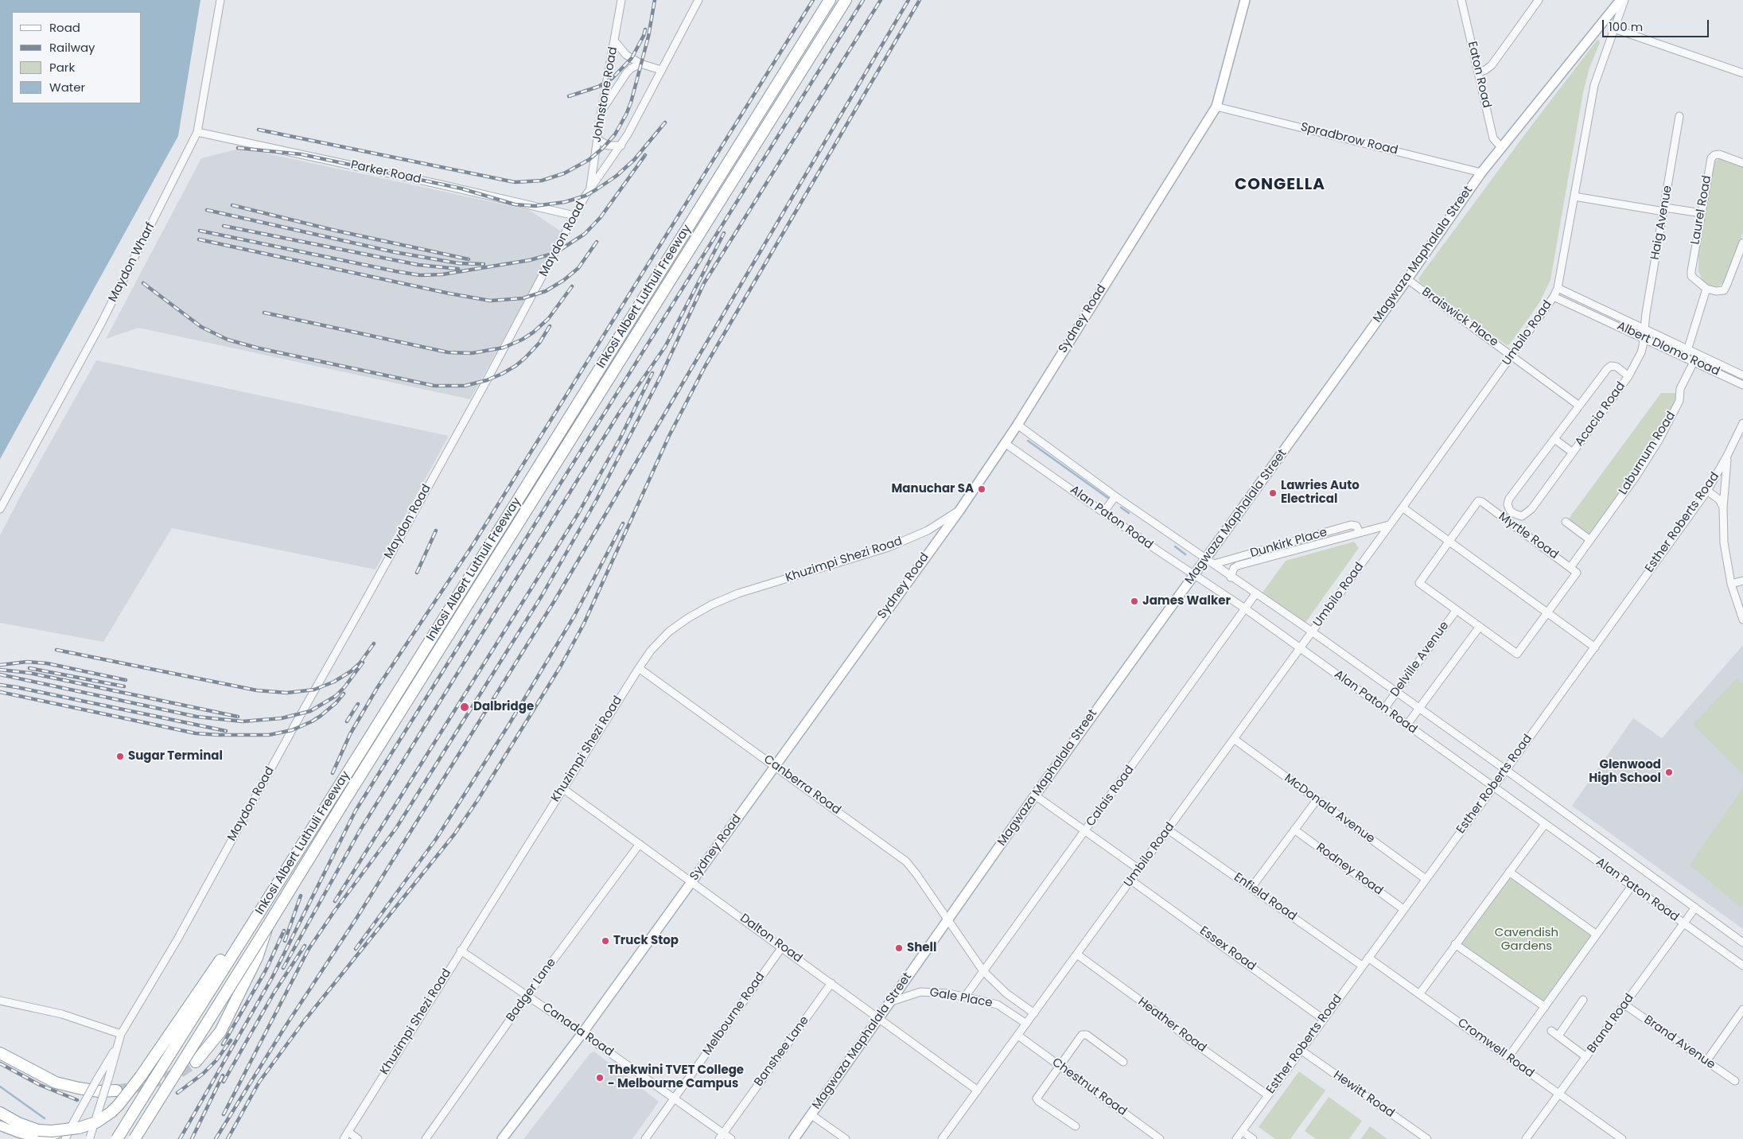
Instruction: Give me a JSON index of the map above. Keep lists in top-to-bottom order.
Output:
{
  "streets": {
    "highway": ["Inkosi Albert Luthuli Freeway"],
    "main road": ["Magwaza Maphalala Street", "Sydney Road"],
    "street": [
      "Eaton Road",
      "Johnstone Road",
      "Spradbrow Road",
      "Parker Road",
      "Laurel Road",
      "Haig Avenue",
      "Maydon Road",
      "Maydon Wharf",
      "Braiswick Place",
      "Umbilo Road",
      "Albert Dlomo Road",
      "Acacia Road",
      "Laburnum Road",
      "Alan Paton Road",
      "Esther Roberts Road",
      "Myrtle Road",
      "Dunkirk Place",
      "Khuzimpi Shezi Road",
      "Delville Avenue",
      "Canberra Road",
      "Calais Road",
      "McDonald Avenue",
      "Rodney Road",
      "Enfield Road",
      "Dalton Road",
      "Essex Road",
      "Badger Lane",
      "Gale Place",
      "Melbourne Road",
      "Brand Road",
      "Heather Road",
      "Canada Road",
      "Brand Avenue",
      "Cromwell Road",
      "Banshee Lane",
      "Chestnut Road",
      "Hewitt Road"
    ]
  },
  "crossings": [
    ["Eaton Road", "Magwaza Maphalala Street"],
    ["Johnstone Road", "Maydon Road"],
    ["Spradbrow Road", "Magwaza Maphalala Street"],
    ["Spradbrow Road", "Sydney Road"],
    ["Parker Road", "Maydon Road"],
    ["Parker Road", "Maydon Wharf"],
    ["Haig Avenue", "Albert Dlomo Road"],
    ["Haig Avenue", "Acacia Road"],
    ["Magwaza Maphalala Street", "Braiswick Place"],
    ["Magwaza Maphalala Street", "Alan Paton Road"],
    ["Magwaza Maphalala Street", "Canberra Road"],
    ["Magwaza Maphalala Street", "Dalton Road"],
    ["Magwaza Maphalala Street", "Gale Place"],
    ["Braiswick Place", "Umbilo Road"],
    ["Braiswick Place", "Acacia Road"],
    ["Sydney Road", "Alan Paton Road"],
    ["Sydney Road", "Khuzimpi Shezi Road"],
    ["Sydney Road", "Canberra Road"],
    ["Sydney Road", "Dalton Road"],
    ["Sydney Road", "Canada Road"],
    ["Umbilo Road", "Albert Dlomo Road"],
    ["Umbilo Road", "Acacia Road"],
    ["Umbilo Road", "Alan Paton Road"],
    ["Umbilo Road", "McDonald Avenue"],
    ["Umbilo Road", "Enfield Road"],
    ["Umbilo Road", "Dalton Road"],
    ["Umbilo Road", "Essex Road"],
    ["Umbilo Road", "Gale Place"],
    ["Umbilo Road", "Heather Road"],
    ["Umbilo Road", "Chestnut Road"],
    ["Albert Dlomo Road", "Acacia Road"],
    ["Albert Dlomo Road", "Laburnum Road"],
    ["Laburnum Road", "Myrtle Road"],
    ["Alan Paton Road", "Esther Roberts Road"],
    ["Alan Paton Road", "Dunkirk Place"],
    ["Alan Paton Road", "Delville Avenue"],
    ["Alan Paton Road", "Calais Road"],
    ["Alan Paton Road", "Brand Road"],
    ["Esther Roberts Road", "McDonald Avenue"],
    ["Esther Roberts Road", "Rodney Road"],
    ["Esther Roberts Road", "Enfield Road"],
    ["Esther Roberts Road", "Essex Road"],
    ["Esther Roberts Road", "Heather Road"],
    ["Esther Roberts Road", "Cromwell Road"],
    ["Esther Roberts Road", "Hewitt Road"],
    ["Myrtle Road", "Delville Avenue"],
    ["Khuzimpi Shezi Road", "Canberra Road"],
    ["Khuzimpi Shezi Road", "Dalton Road"],
    ["Khuzimpi Shezi Road", "Canada Road"],
    ["Canberra Road", "Gale Place"],
    ["Calais Road", "Gale Place"],
    ["Dalton Road", "Badger Lane"],
    ["Dalton Road", "Melbourne Road"],
    ["Dalton Road", "Banshee Lane"],
    ["Badger Lane", "Canada Road"],
    ["Melbourne Road", "Canada Road"],
    ["Brand Road", "Brand Avenue"],
    ["Brand Road", "Cromwell Road"],
    ["Canada Road", "Banshee Lane"]
  ],
  "districts": ["CONGELLA"],
  "parks": ["Cavendish Gardens"],
  "places": [
    "Manuchar SA",
    "Lawries Auto Electrical",
    "James Walker",
    "Dalbridge",
    "Sugar Terminal",
    "Glenwood High School",
    "Truck Stop",
    "Shell",
    "Thekwini TVET College - Melbourne Campus"
  ],
  "legend": [
    "Road",
    "Railway",
    "Park",
    "Water"
  ],
  "scale_bar": "100 m"
}
